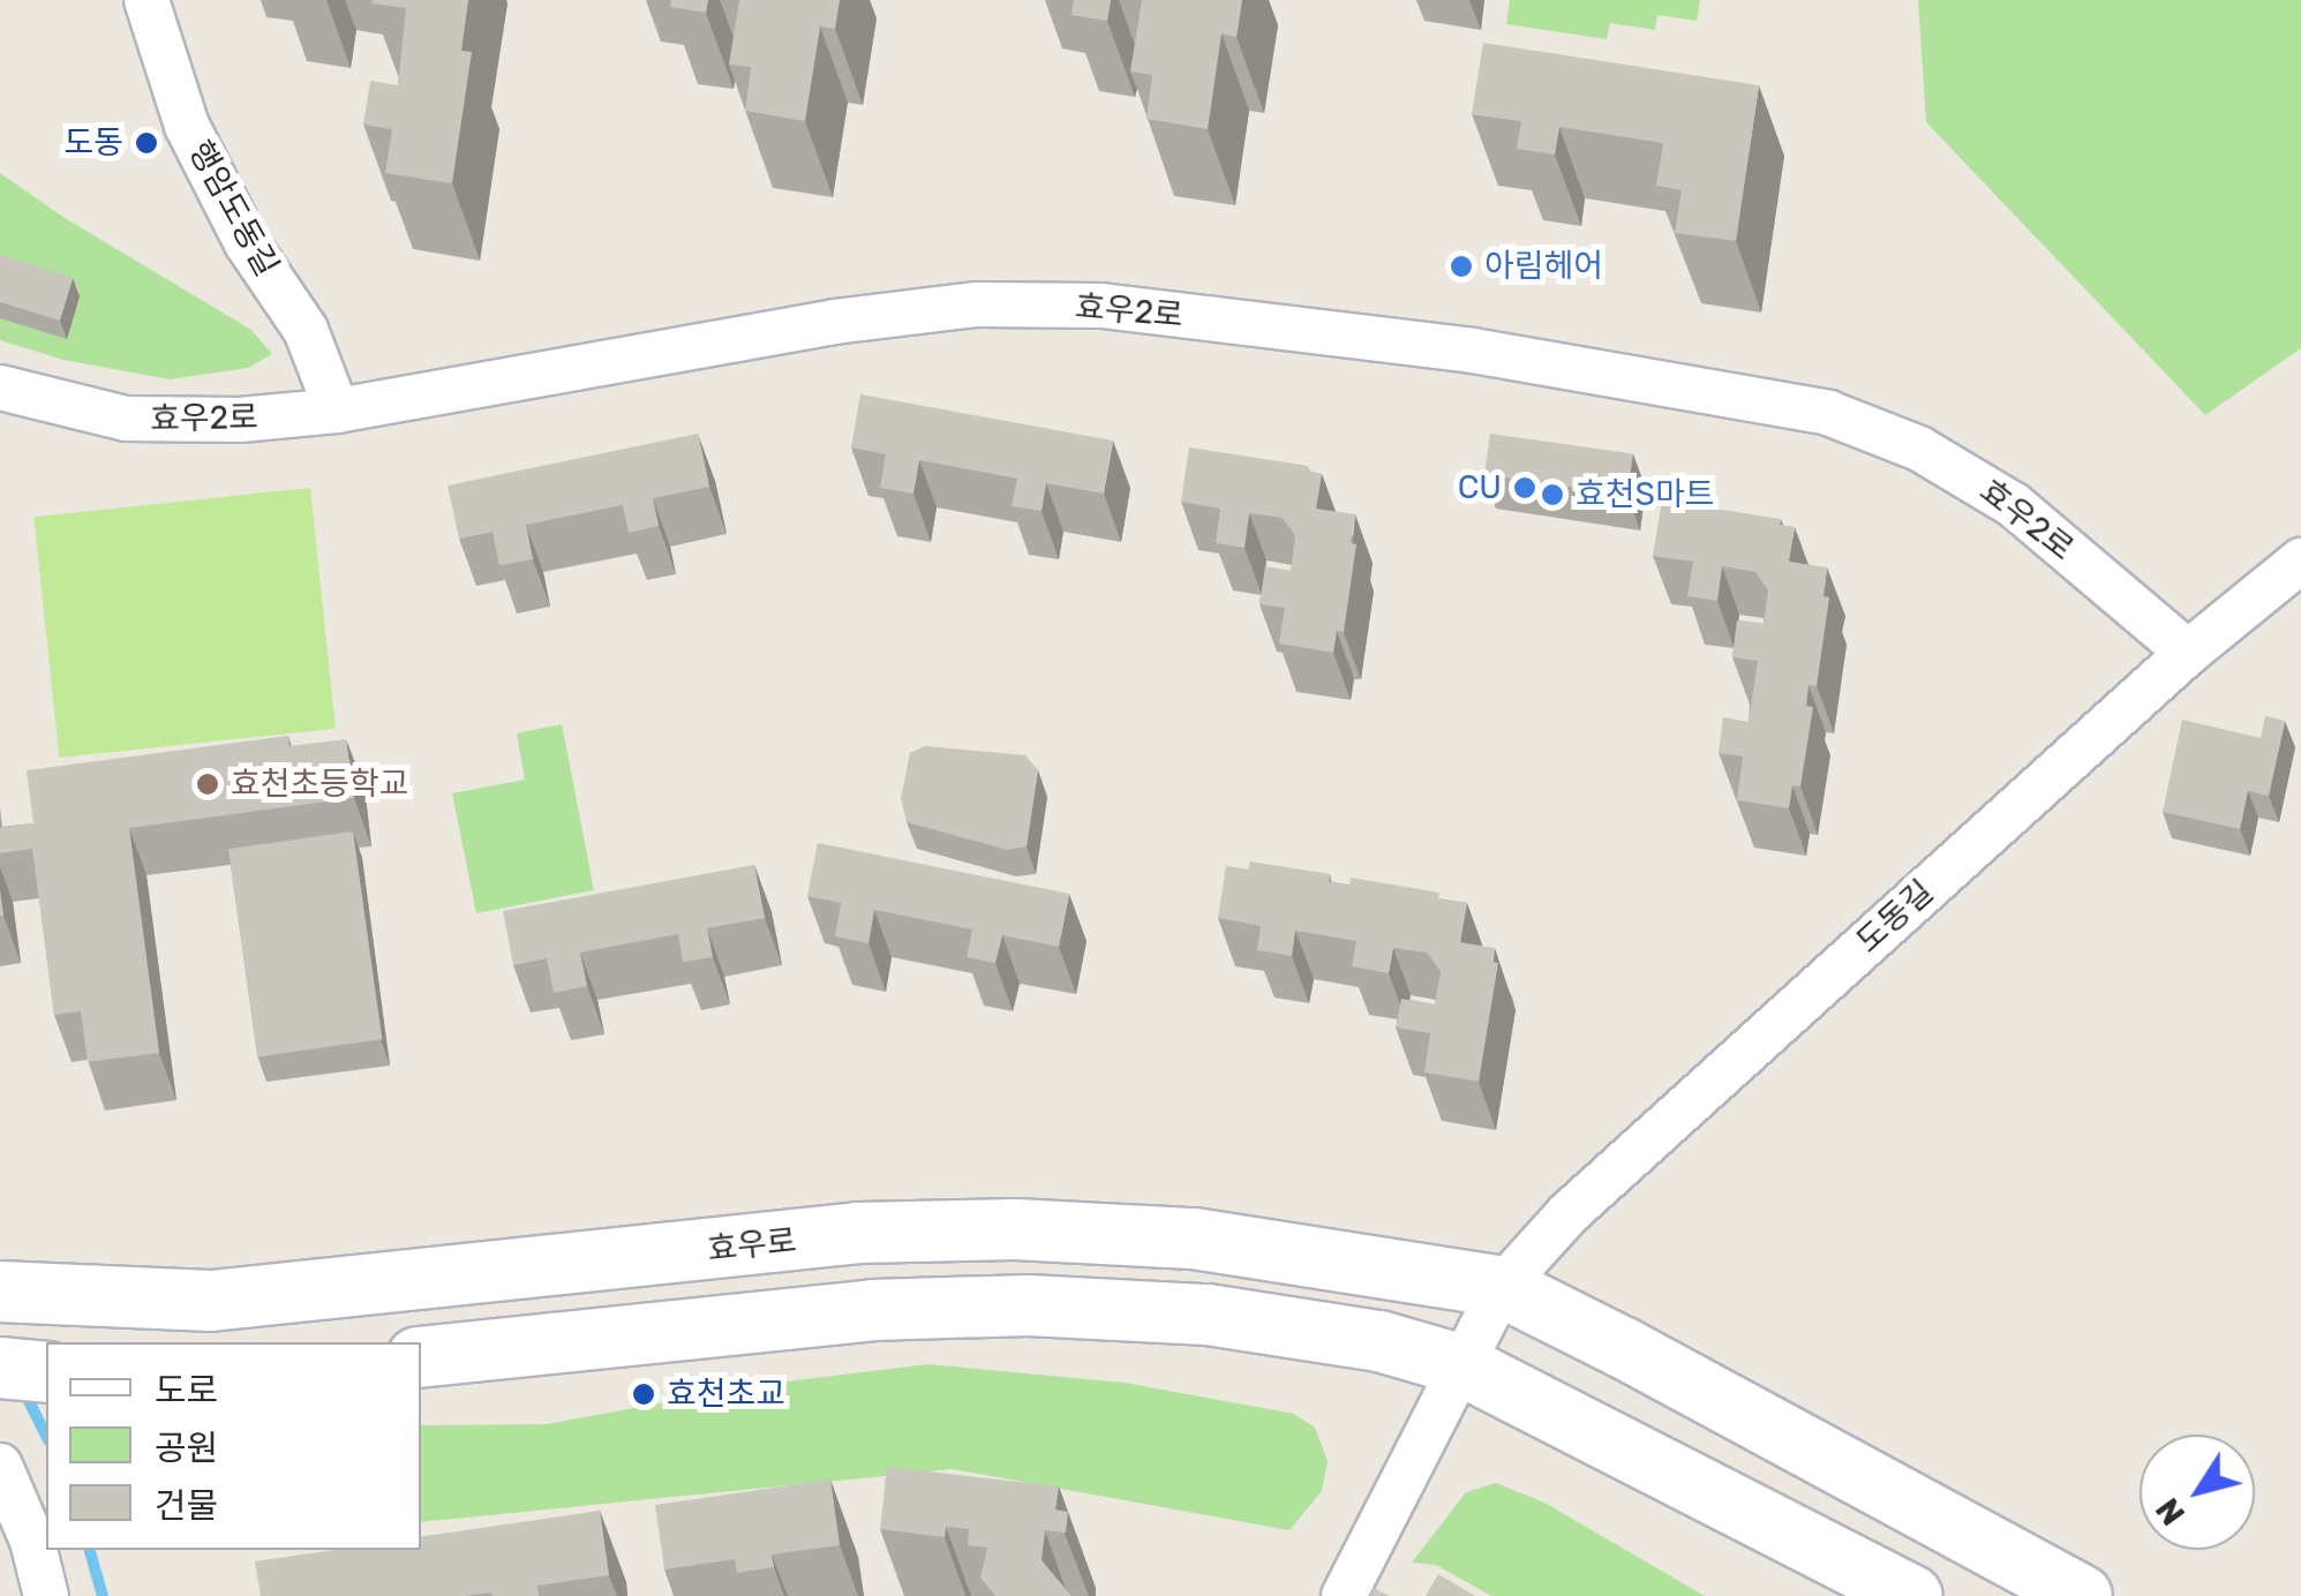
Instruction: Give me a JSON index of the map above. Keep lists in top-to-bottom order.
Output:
{
  "streets": {
    "main road": ["효우로"],
    "street": ["행암도동길", "효우2로", "도동길"]
  },
  "crossings": [
    ["행암도동길", "효우2로"],
    ["효우2로", "도동길"],
    ["도동길", "효우로"]
  ],
  "places": [
    "도동",
    "아림헤어",
    "CU",
    "효천S마트",
    "효천초등학교",
    "효천초교"
  ],
  "legend": ["도로", "공원", "건물"],
  "north": "bottom left"
}
